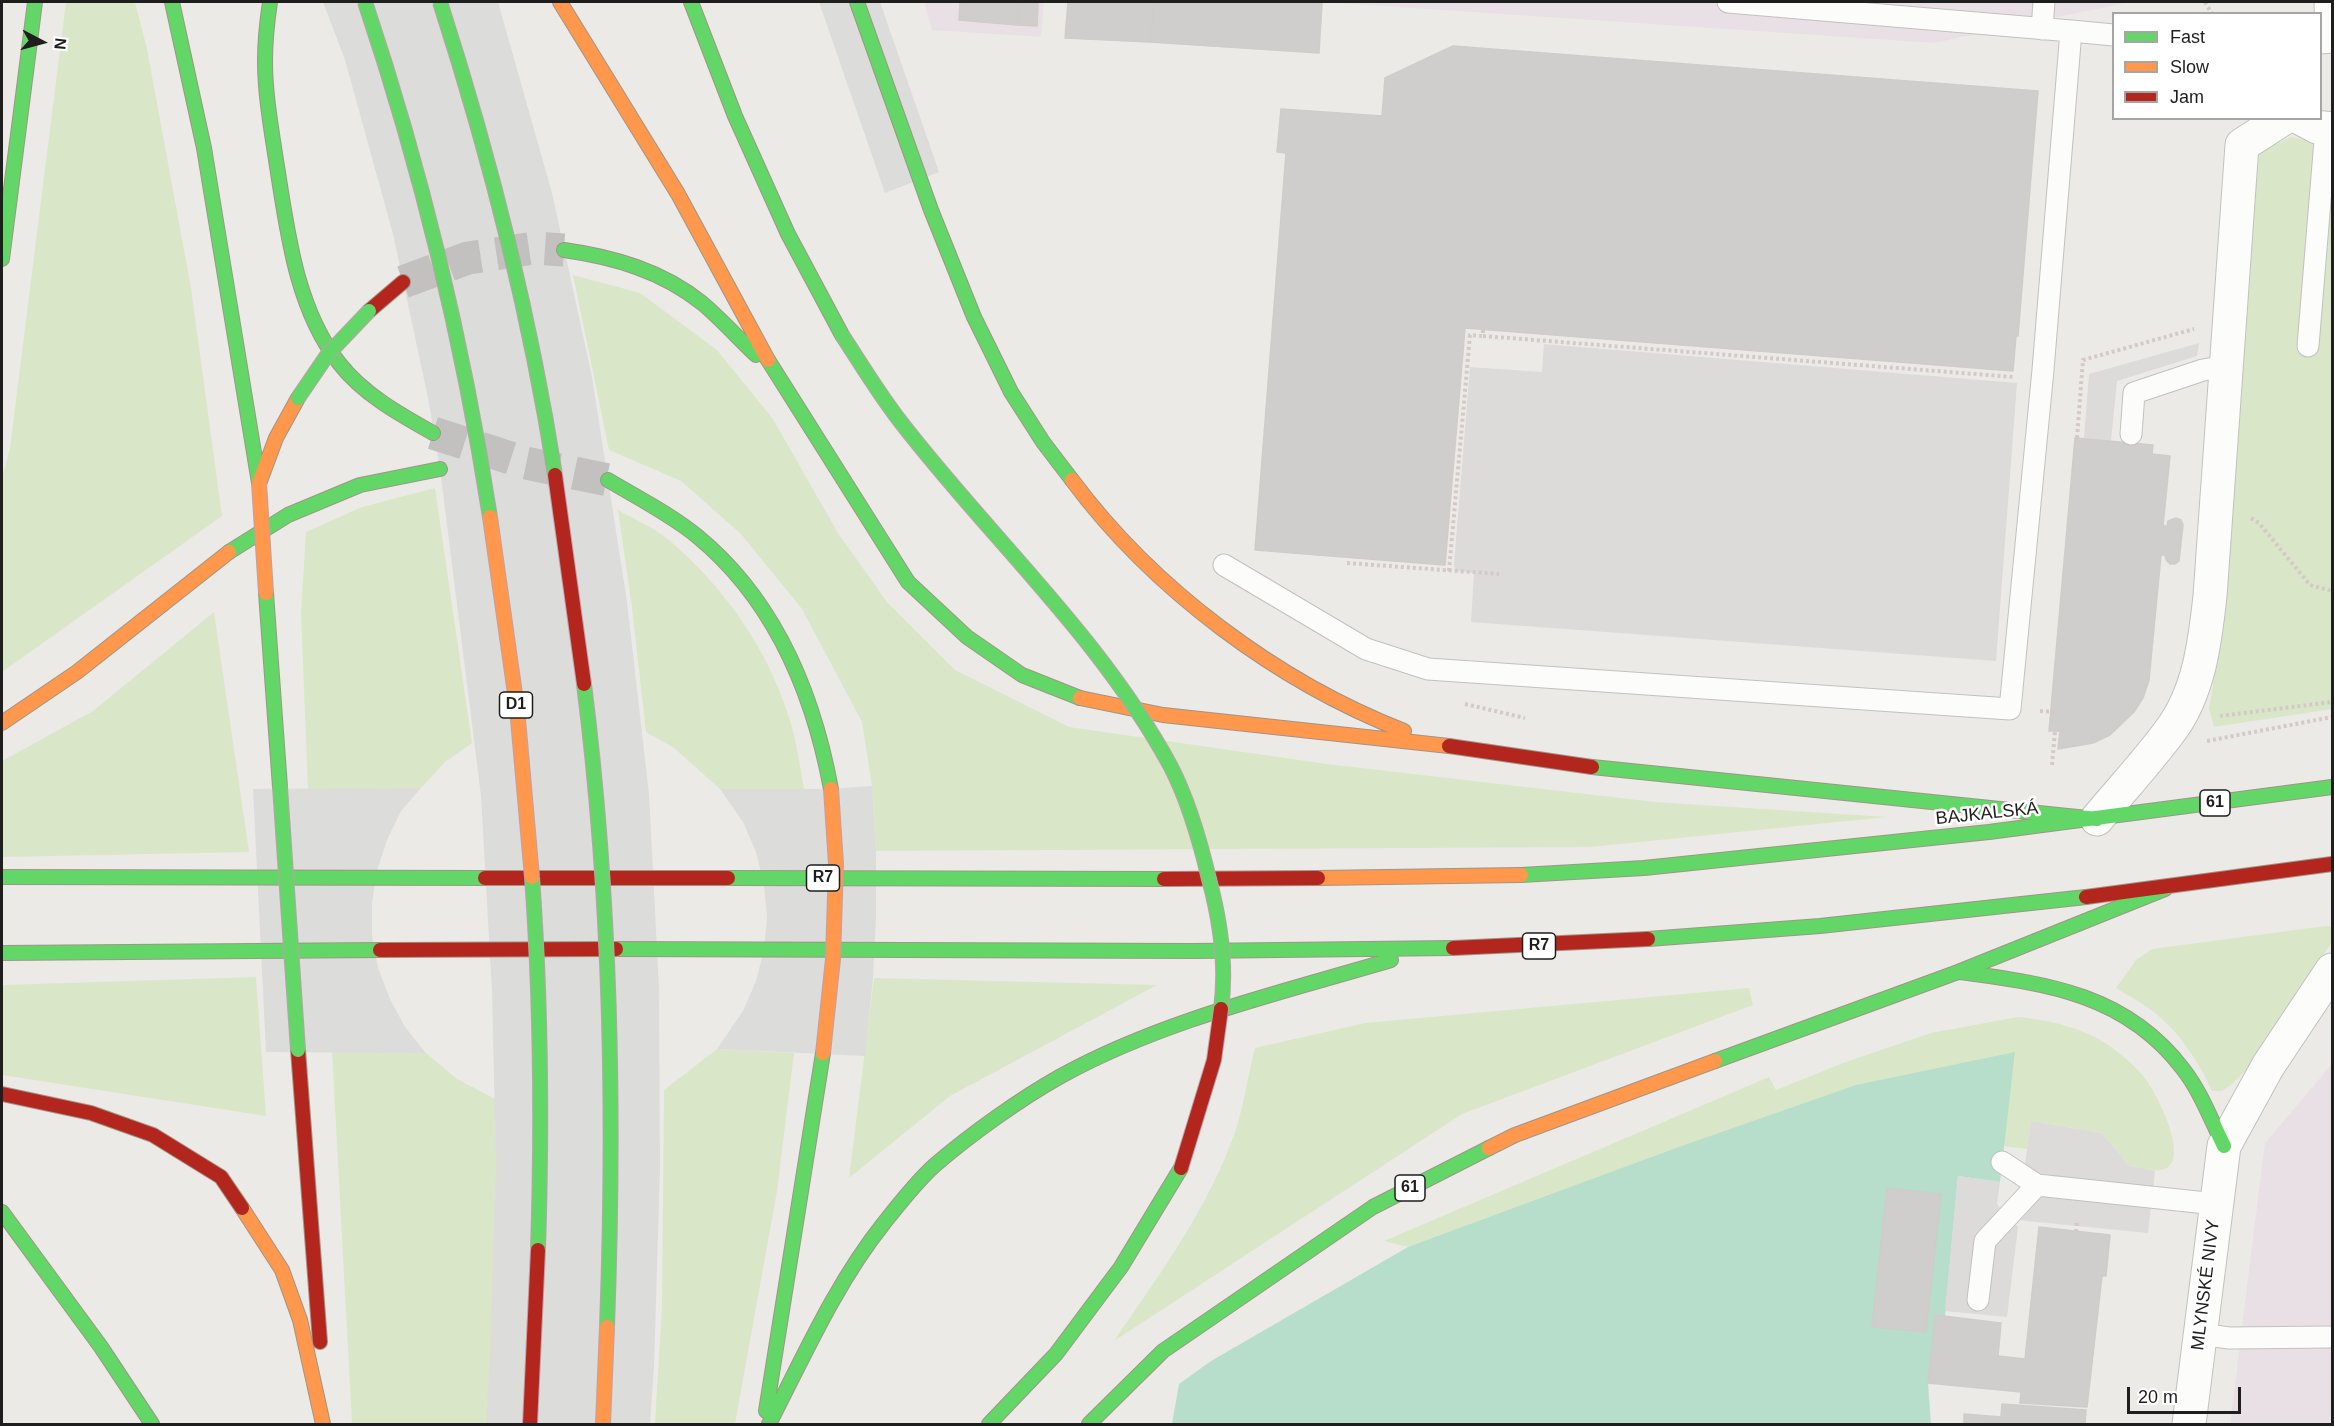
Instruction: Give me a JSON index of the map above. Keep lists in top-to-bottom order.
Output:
{
  "streets": {
    "main road": [
      "D1",
      "61",
      "BAJKALSKÁ",
      "R7"
    ],
    "street": ["MLYNSKÉ NIVY"]
  },
  "crossings": [
    ["61", "R7"]
  ],
  "legend": ["Fast", "Slow", "Jam"],
  "scale_bar": "20 m",
  "north": "right"
}
